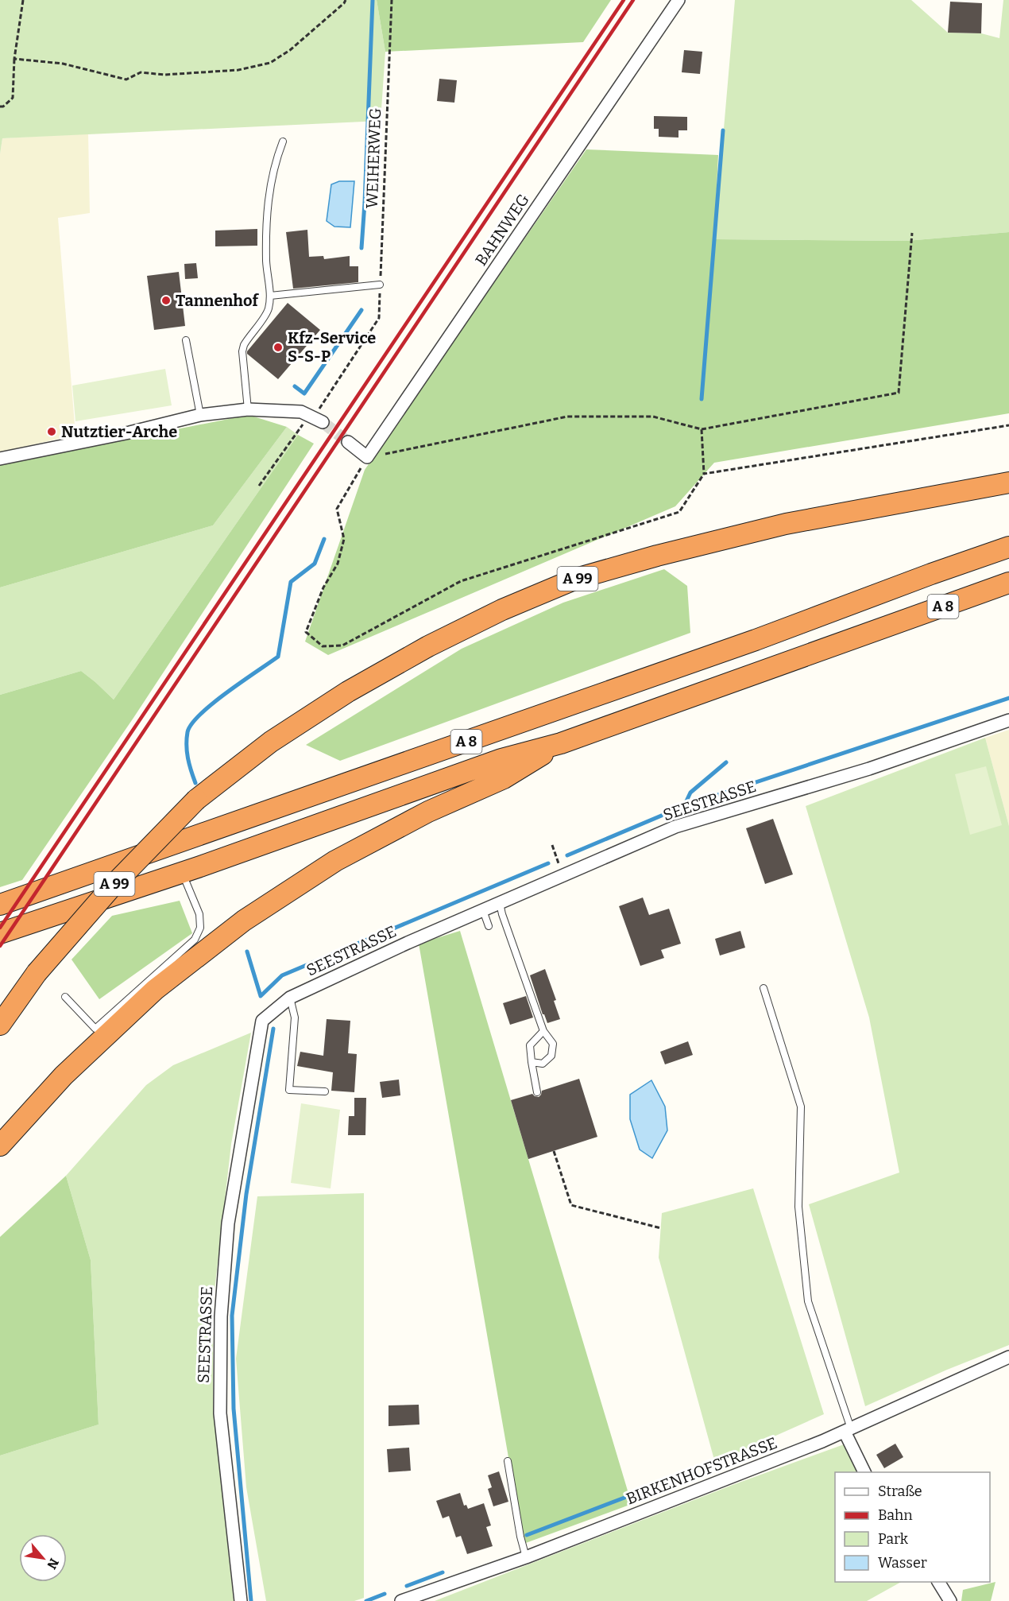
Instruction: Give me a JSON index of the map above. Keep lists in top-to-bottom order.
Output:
{
  "streets": {
    "highway": ["A 99", "A 8"],
    "street": ["BAHNWEG", "SEESTRASSE", "BIRKENHOFSTRASSE"],
    "path": ["WEIHERWEG"]
  },
  "places": ["Tannenhof", "Kfz-Service S-S-P", "Nutztier-Arche"],
  "legend": [
    "Straße",
    "Bahn",
    "Park",
    "Wasser"
  ],
  "north": "bottom right"
}
